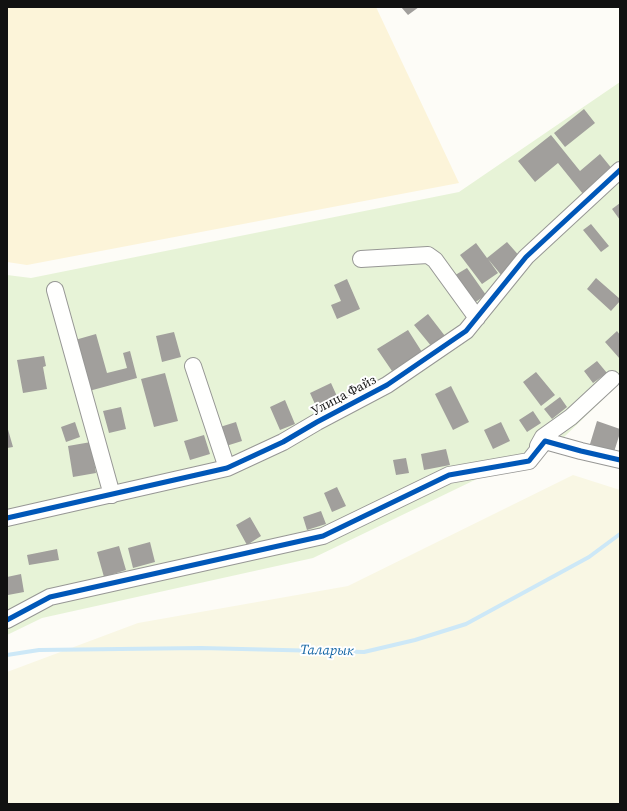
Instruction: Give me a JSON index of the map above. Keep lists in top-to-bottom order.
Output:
{
  "streets": {
    "street": ["Улица Файз"]
  },
  "water": ["Таларык"]
}
